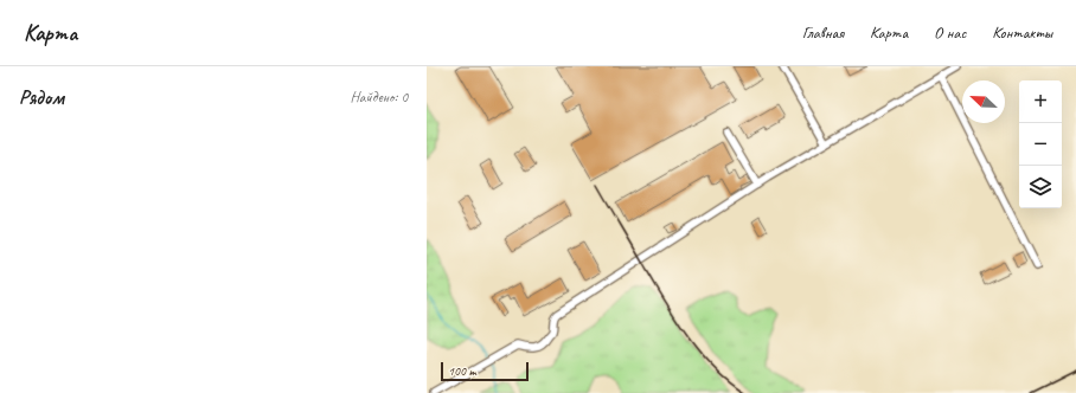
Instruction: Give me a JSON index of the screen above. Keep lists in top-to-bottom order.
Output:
{
  "scale_bar": "100 m",
  "north": "top left",
  "page": {
    "header": "Карта",
    "nav": [
      "Главная",
      "Карта",
      "О нас",
      "Контакты"
    ],
    "heading": ["Рядом", "Найдено: 0"],
    "map_buttons": ["+", "−"],
    "scale": "100 m"
  }
}
